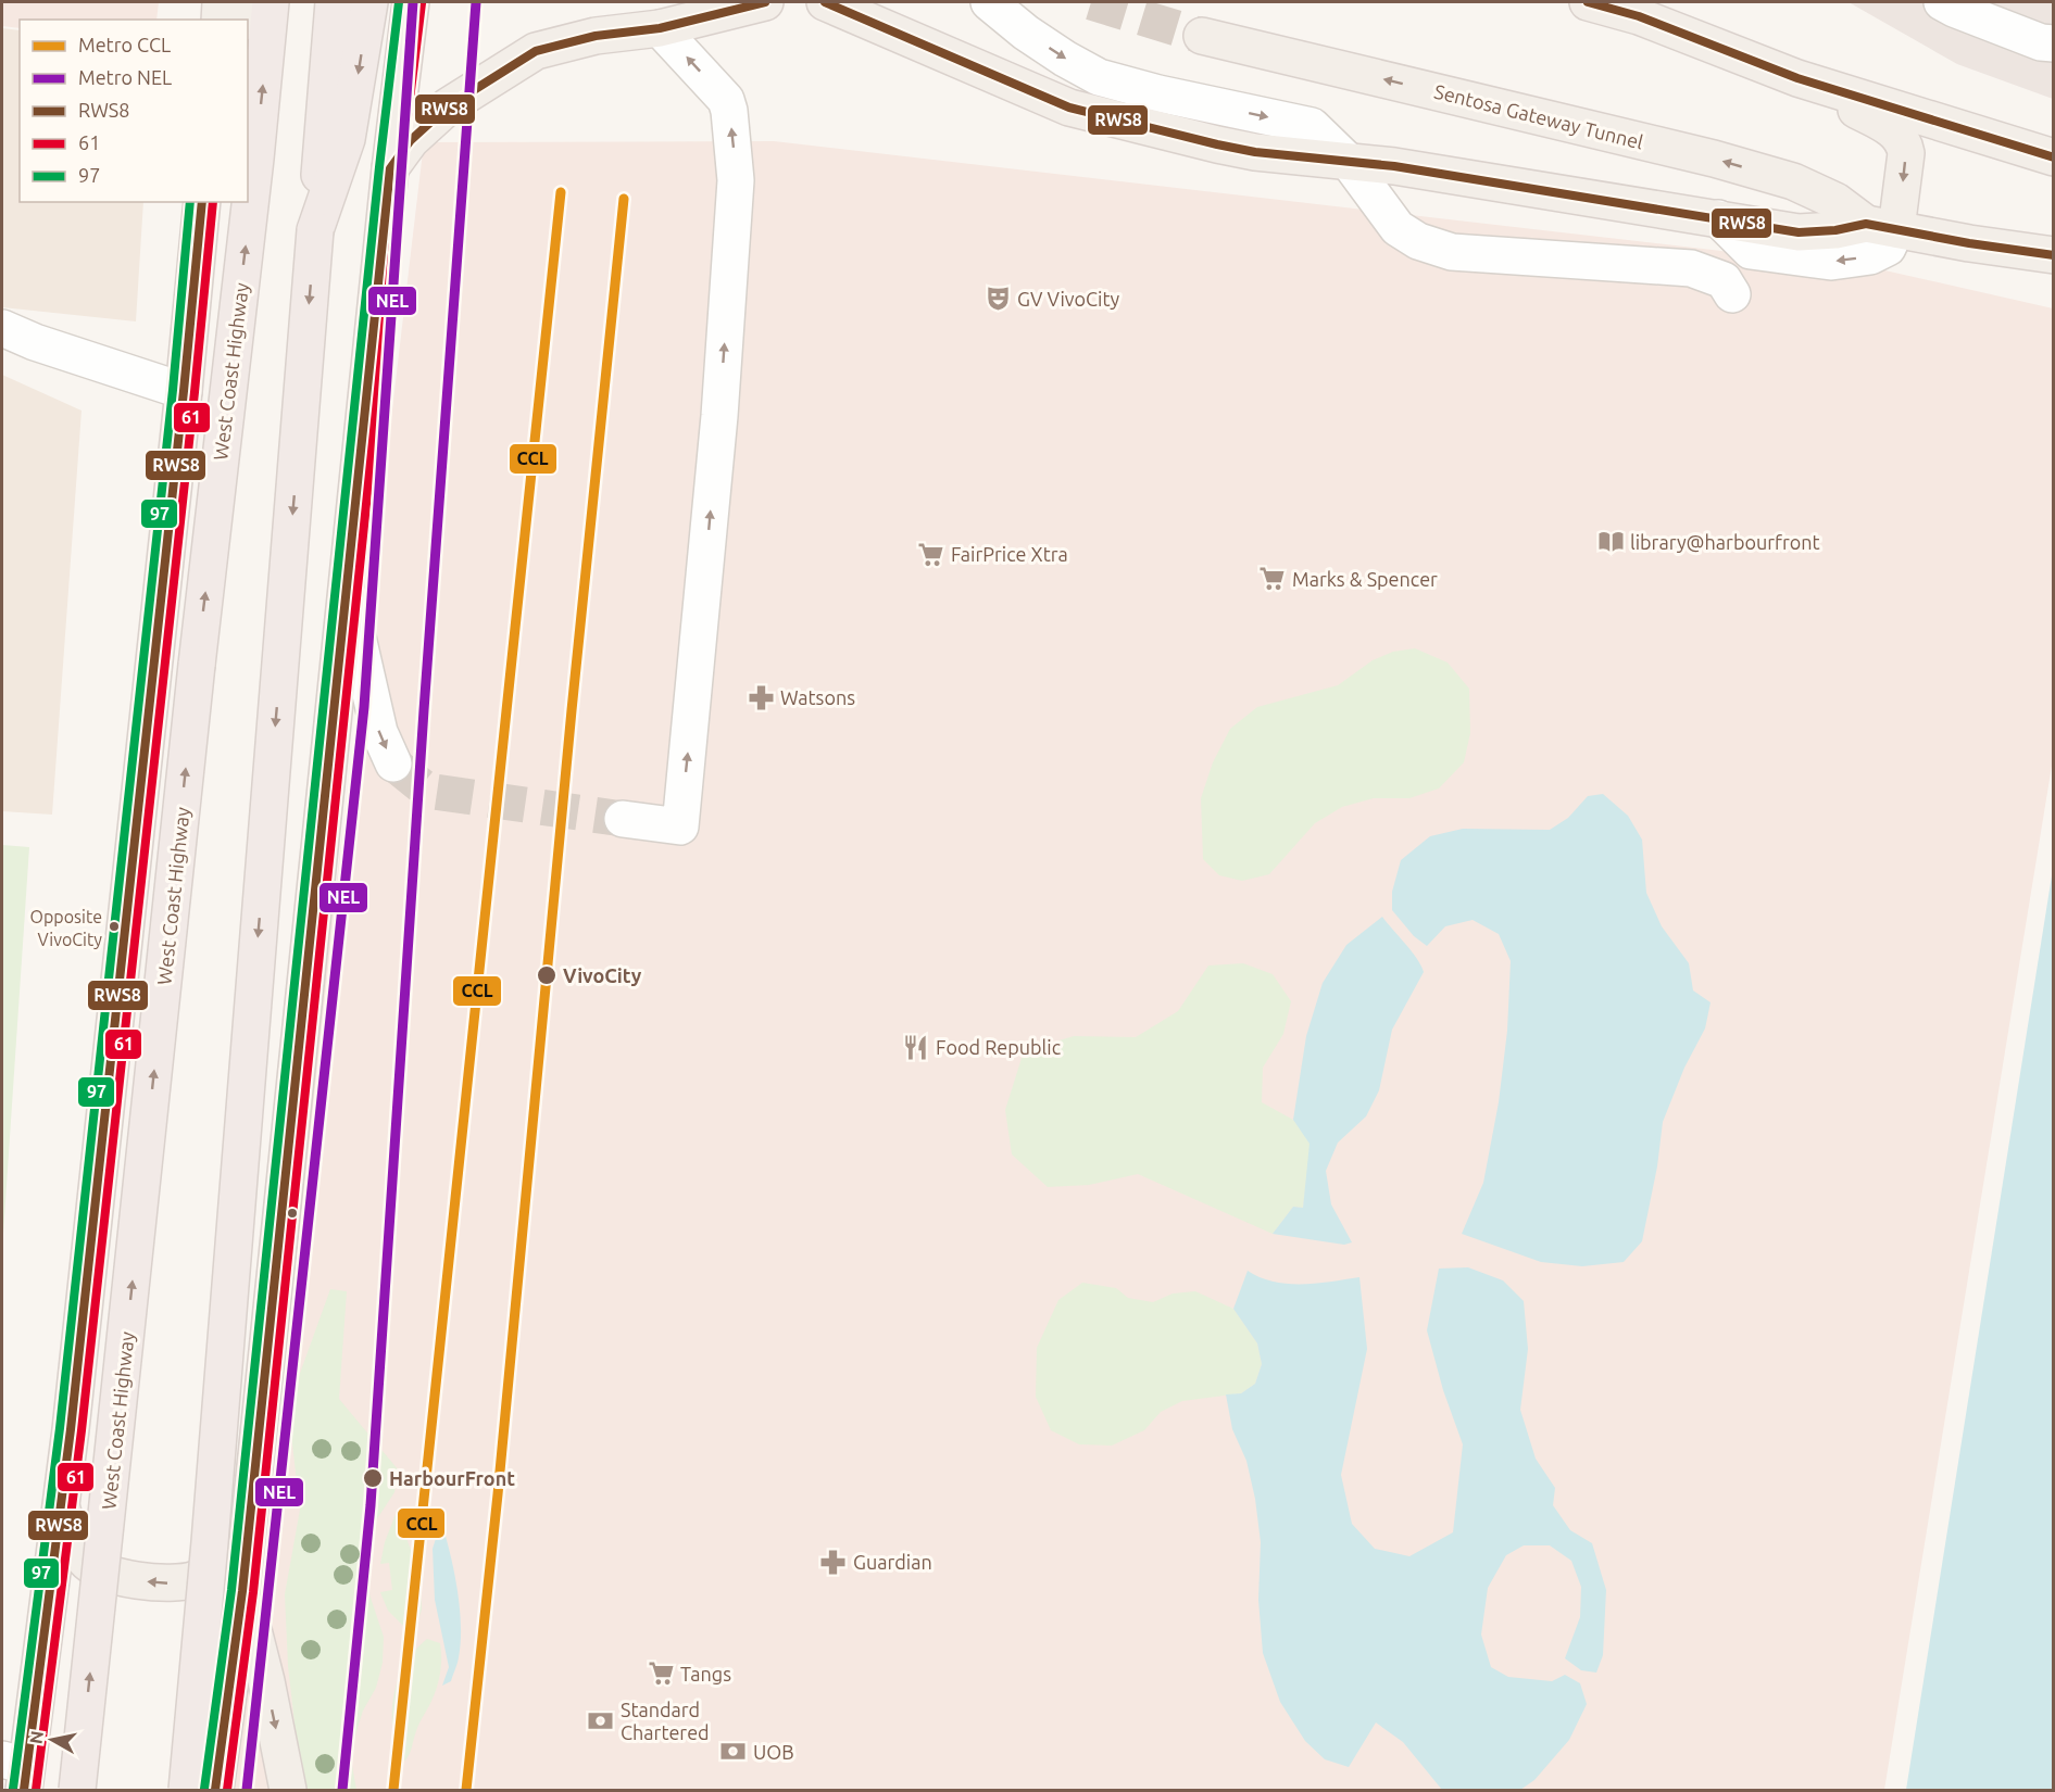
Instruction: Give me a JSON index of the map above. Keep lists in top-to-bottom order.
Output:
{
  "streets": {
    "highway": ["West Coast Highway"],
    "main road": ["Sentosa Gateway Tunnel"]
  },
  "places": {
    "theatre": ["GV VivoCity"],
    "library": ["library@harbourfront"],
    "supermarket": ["FairPrice Xtra", "Marks & Spencer", "Tangs"],
    "pharmacy": ["Watsons", "Guardian"],
    "other": ["Opposite VivoCity", "VivoCity", "HarbourFront"],
    "restaurant": ["Food Republic"],
    "bank": ["Standard Chartered", "UOB"]
  },
  "lines": [
    "metro line NEL",
    "transit line RWS8",
    "transit line 97",
    "transit line 61",
    "metro line CCL"
  ],
  "legend": [
    "Metro CCL",
    "Metro NEL",
    "RWS8",
    "61",
    "97"
  ],
  "north": "left"
}
